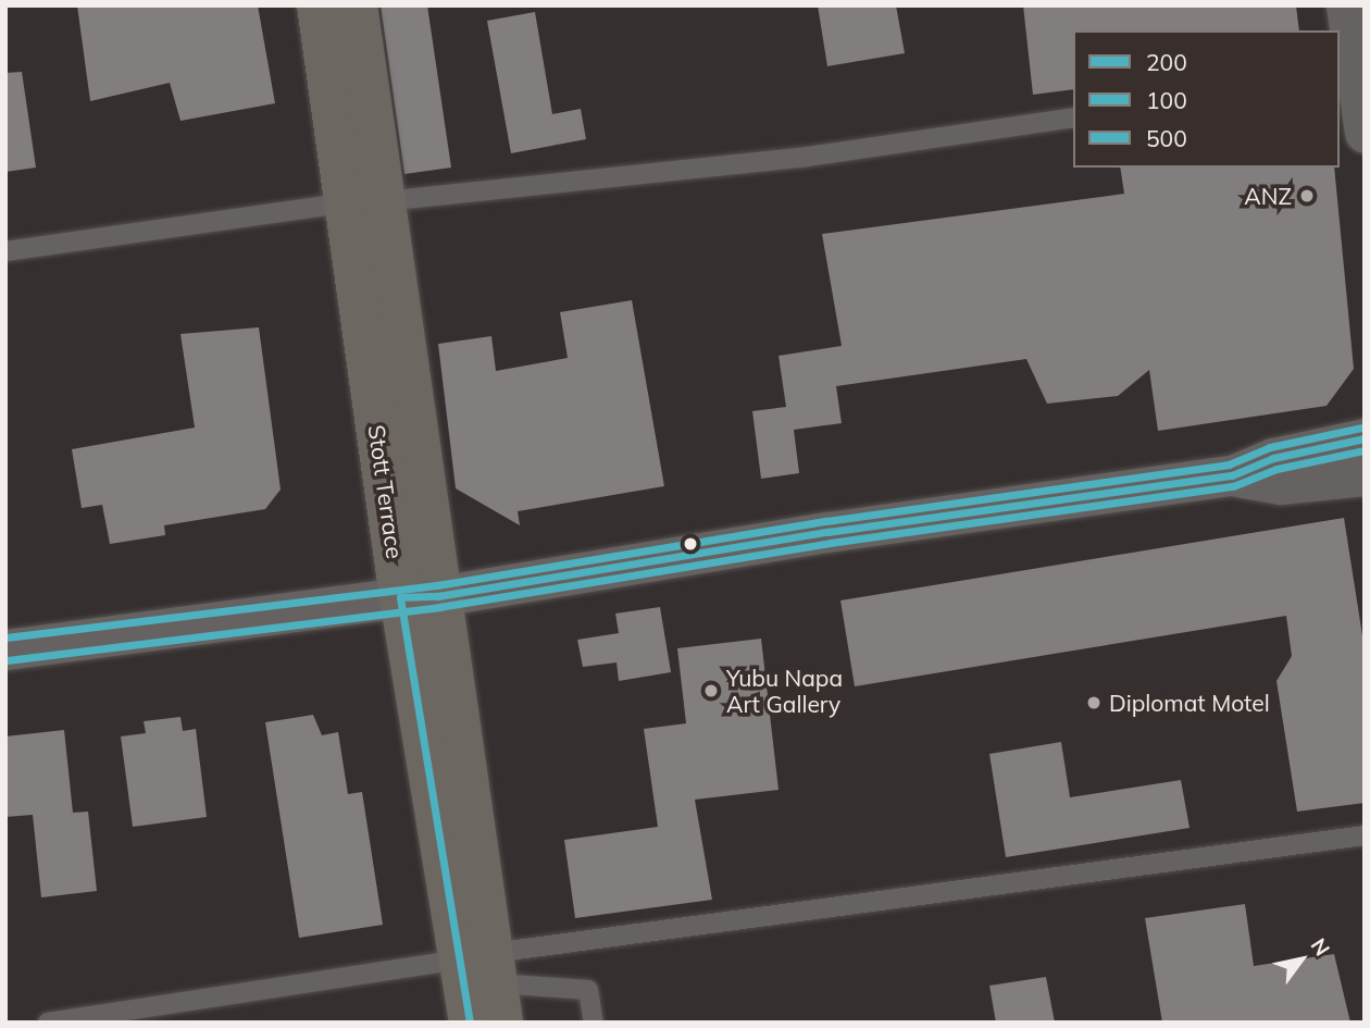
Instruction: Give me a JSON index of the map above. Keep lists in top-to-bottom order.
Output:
{
  "streets": {
    "main road": ["Stott Terrace"]
  },
  "places": ["ANZ", "Yubu Napa Art Gallery", "Diplomat Motel"],
  "lines": ["transit line 500", "transit line 200", "transit line 100"],
  "legend": ["200", "100", "500"],
  "north": "top right"
}
